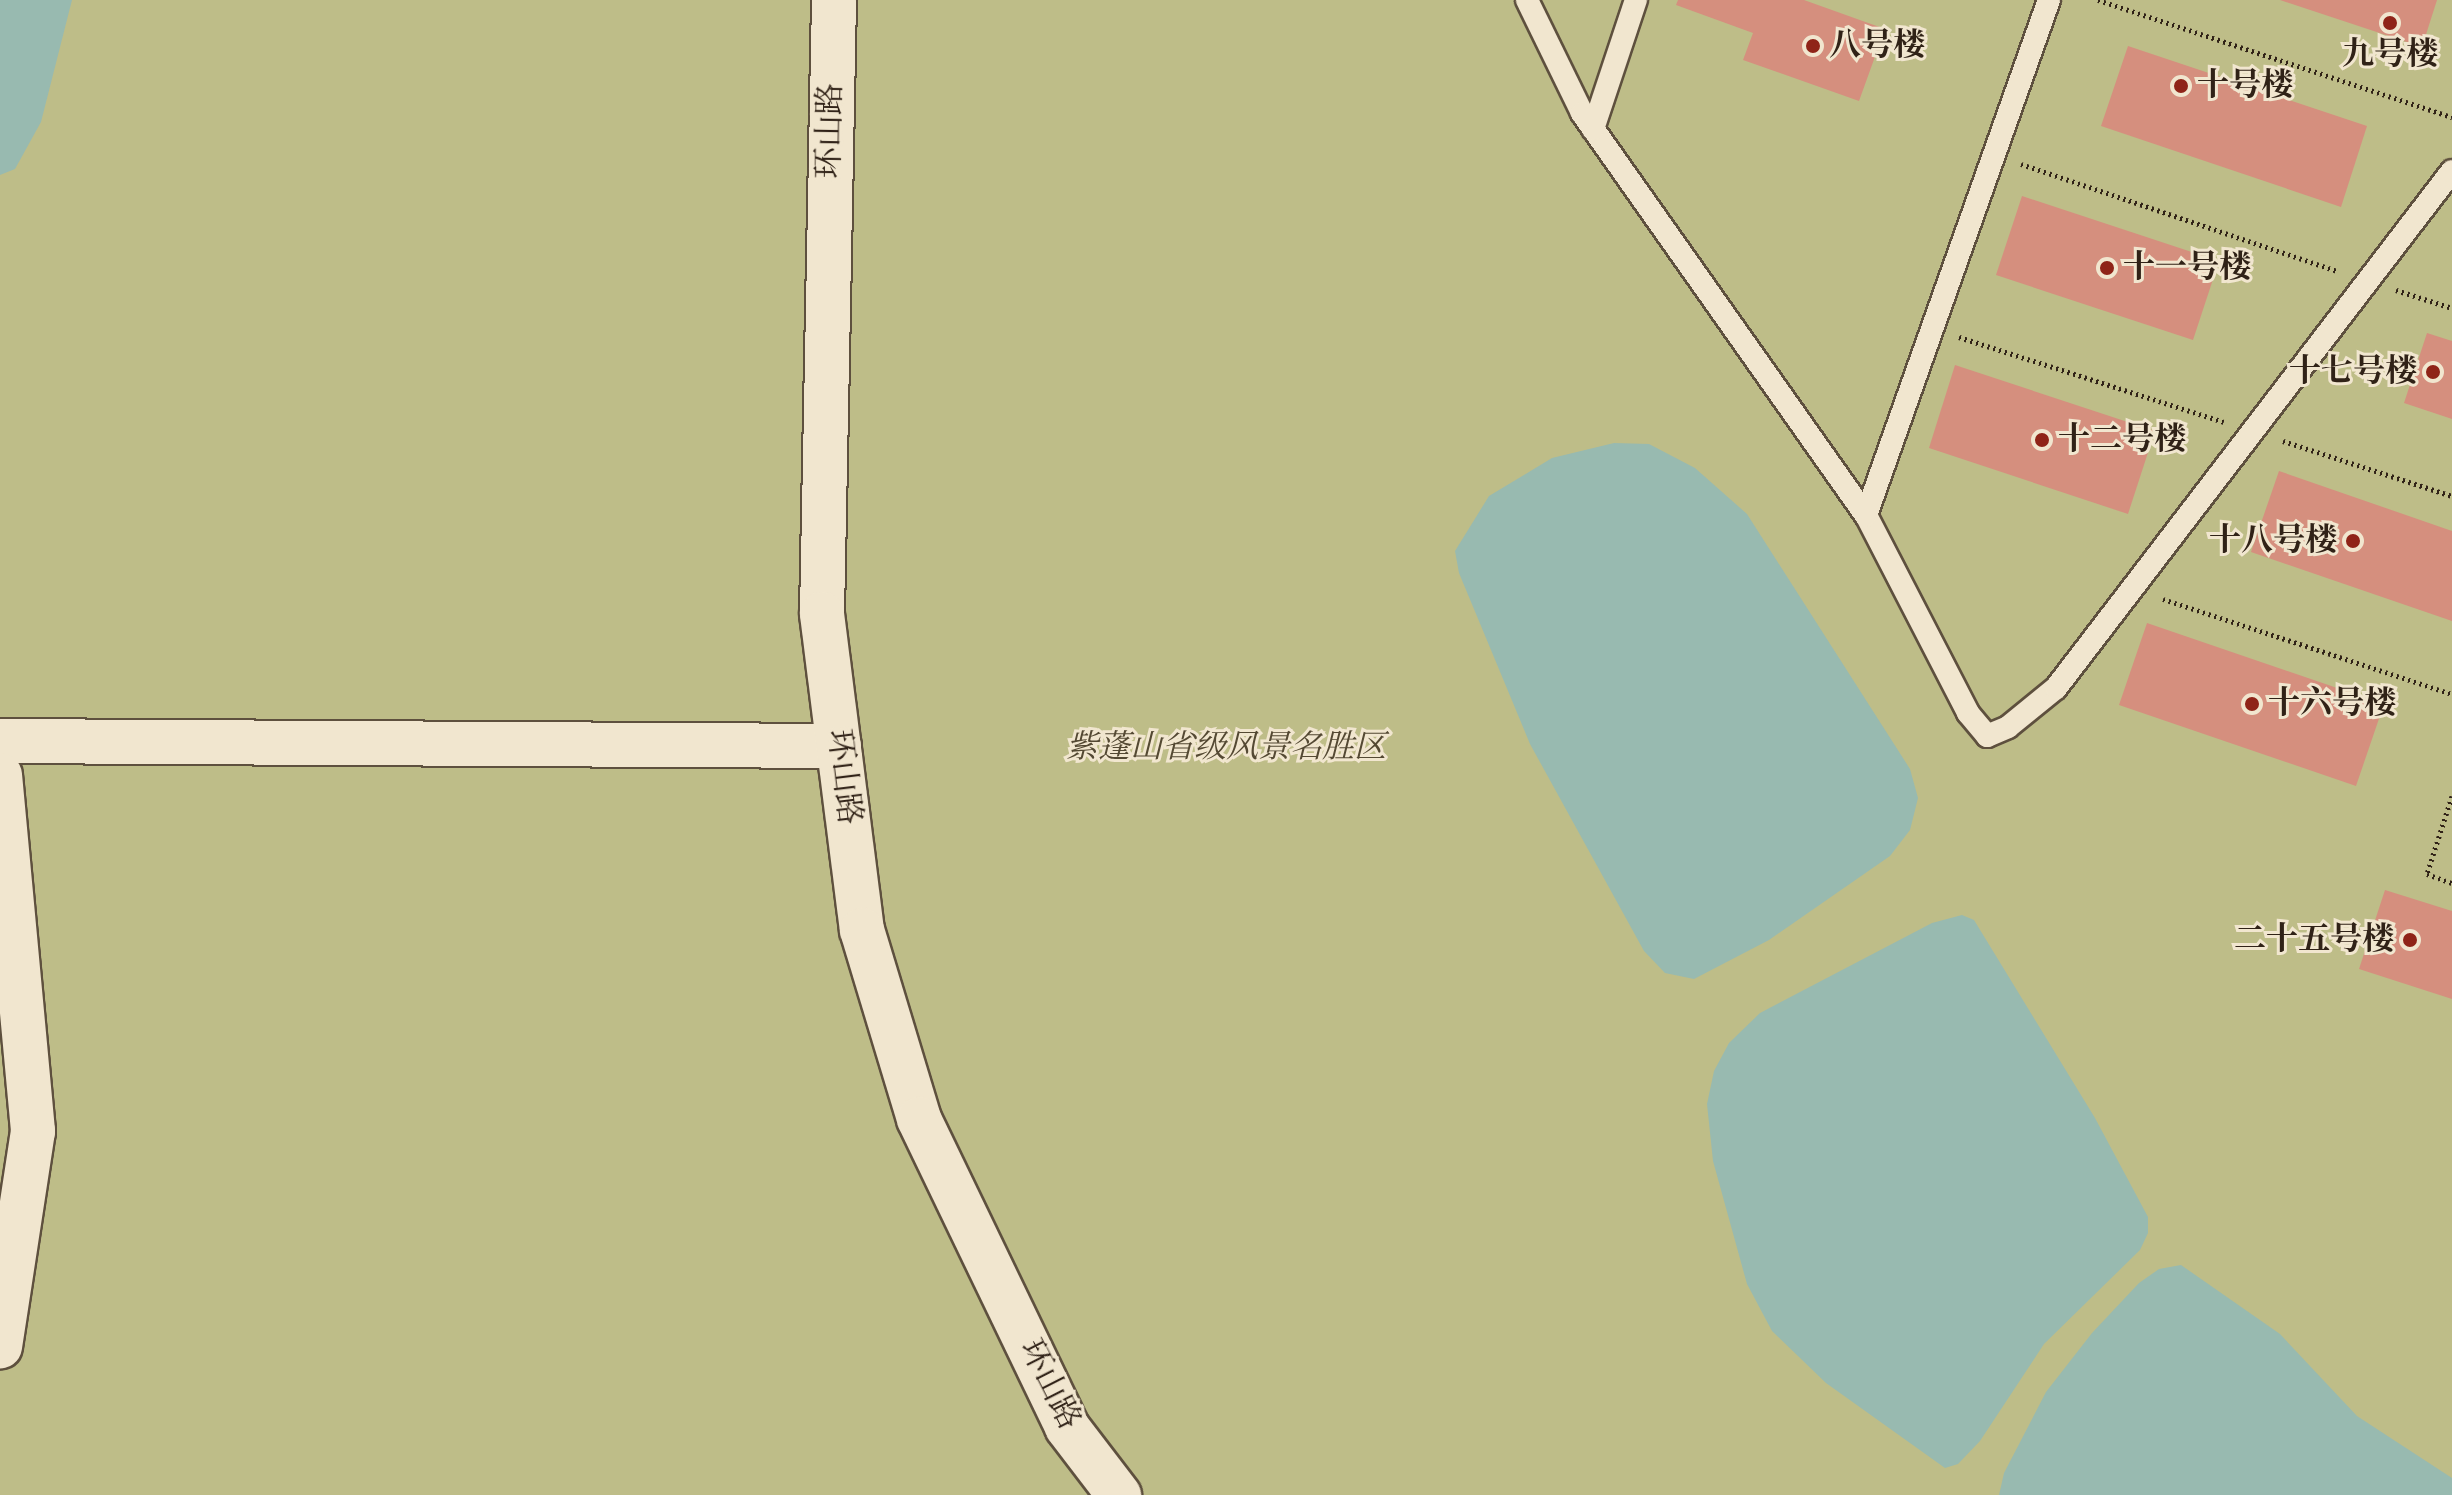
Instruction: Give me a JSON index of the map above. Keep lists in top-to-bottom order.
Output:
{
  "streets": {
    "main road": ["环山路"]
  },
  "parks": ["紫蓬山省级风景名胜区"],
  "places": [
    "九号楼",
    "八号楼",
    "十号楼",
    "十一号楼",
    "十七号楼",
    "十二号楼",
    "十八号楼",
    "十六号楼",
    "二十五号楼"
  ]
}
